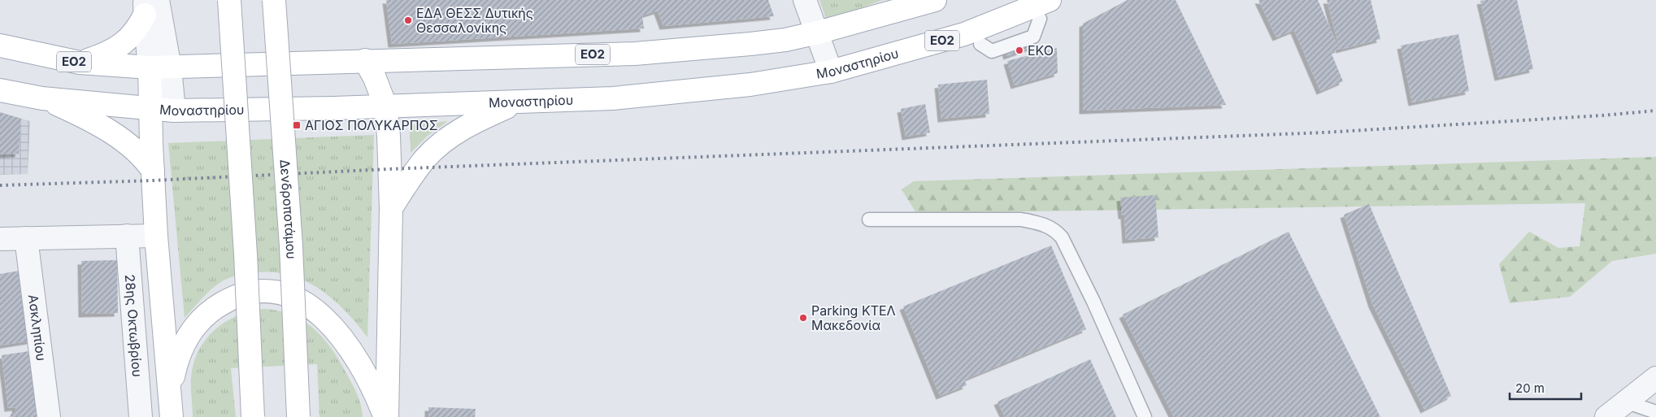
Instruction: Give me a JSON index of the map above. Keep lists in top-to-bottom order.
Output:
{
  "streets": {
    "main road": ["ΕΟ2", "Μοναστηρίου", "Δενδροποτάμου"],
    "street": ["28ης Οκτωβρίου", "Ασκληπίου"]
  },
  "places": {
    "other": ["ΕΔΑ ΘΕΣΣ Δυτικής Θεσσαλονίκης", "EKO", "Parking ΚΤΕΛ Μακεδονία"],
    "transit": ["ΑΓΙΟΣ ΠΟΛΥΚΑΡΠΟΣ"]
  },
  "scale_bar": "20 m"
}
